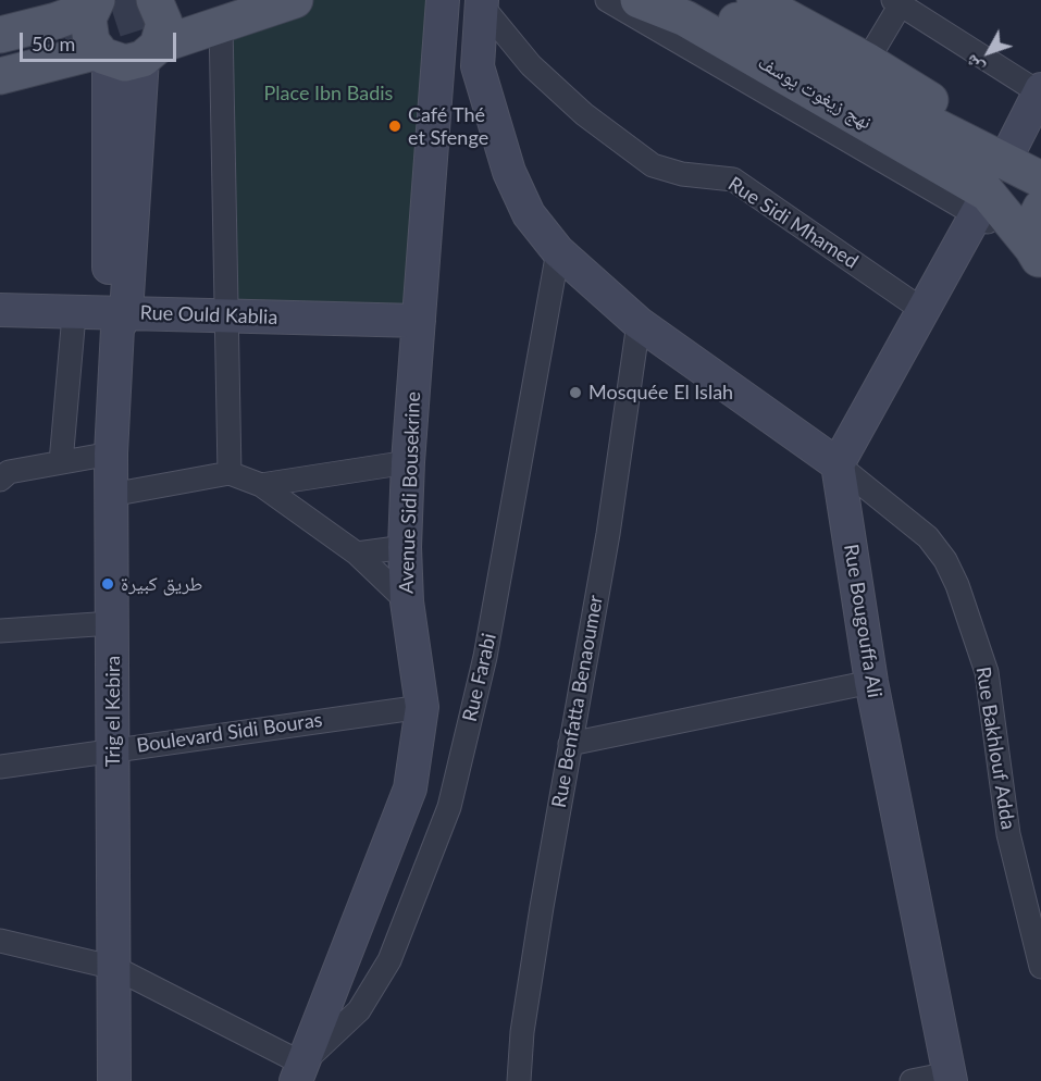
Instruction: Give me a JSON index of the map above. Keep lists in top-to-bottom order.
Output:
{
  "streets": {
    "main road": ["نهج زيغوت يوسف"],
    "street": [
      "Rue Sidi Mhamed",
      "Rue Ould Kablia",
      "Avenue Sidi Bousekrine",
      "Rue Bougouffa Ali",
      "Rue Farabi",
      "Rue Benfatta Benaoumer",
      "Trig el Kebira",
      "Boulevard Sidi Bouras",
      "Rue Bakhlouf Adda"
    ]
  },
  "crossings": [
    ["Rue Ould Kablia", "Avenue Sidi Bousekrine"],
    ["Rue Ould Kablia", "Trig el Kebira"],
    ["Avenue Sidi Bousekrine", "Rue Farabi"],
    ["Avenue Sidi Bousekrine", "Boulevard Sidi Bouras"],
    ["Rue Bougouffa Ali", "Rue Bakhlouf Adda"],
    ["Trig el Kebira", "Boulevard Sidi Bouras"]
  ],
  "parks": ["Place Ibn Badis"],
  "places": ["Café Thé et Sfenge", "Mosquée El Islah", "طريق كبيرة"],
  "scale_bar": "50 m",
  "north": "bottom left"
}
